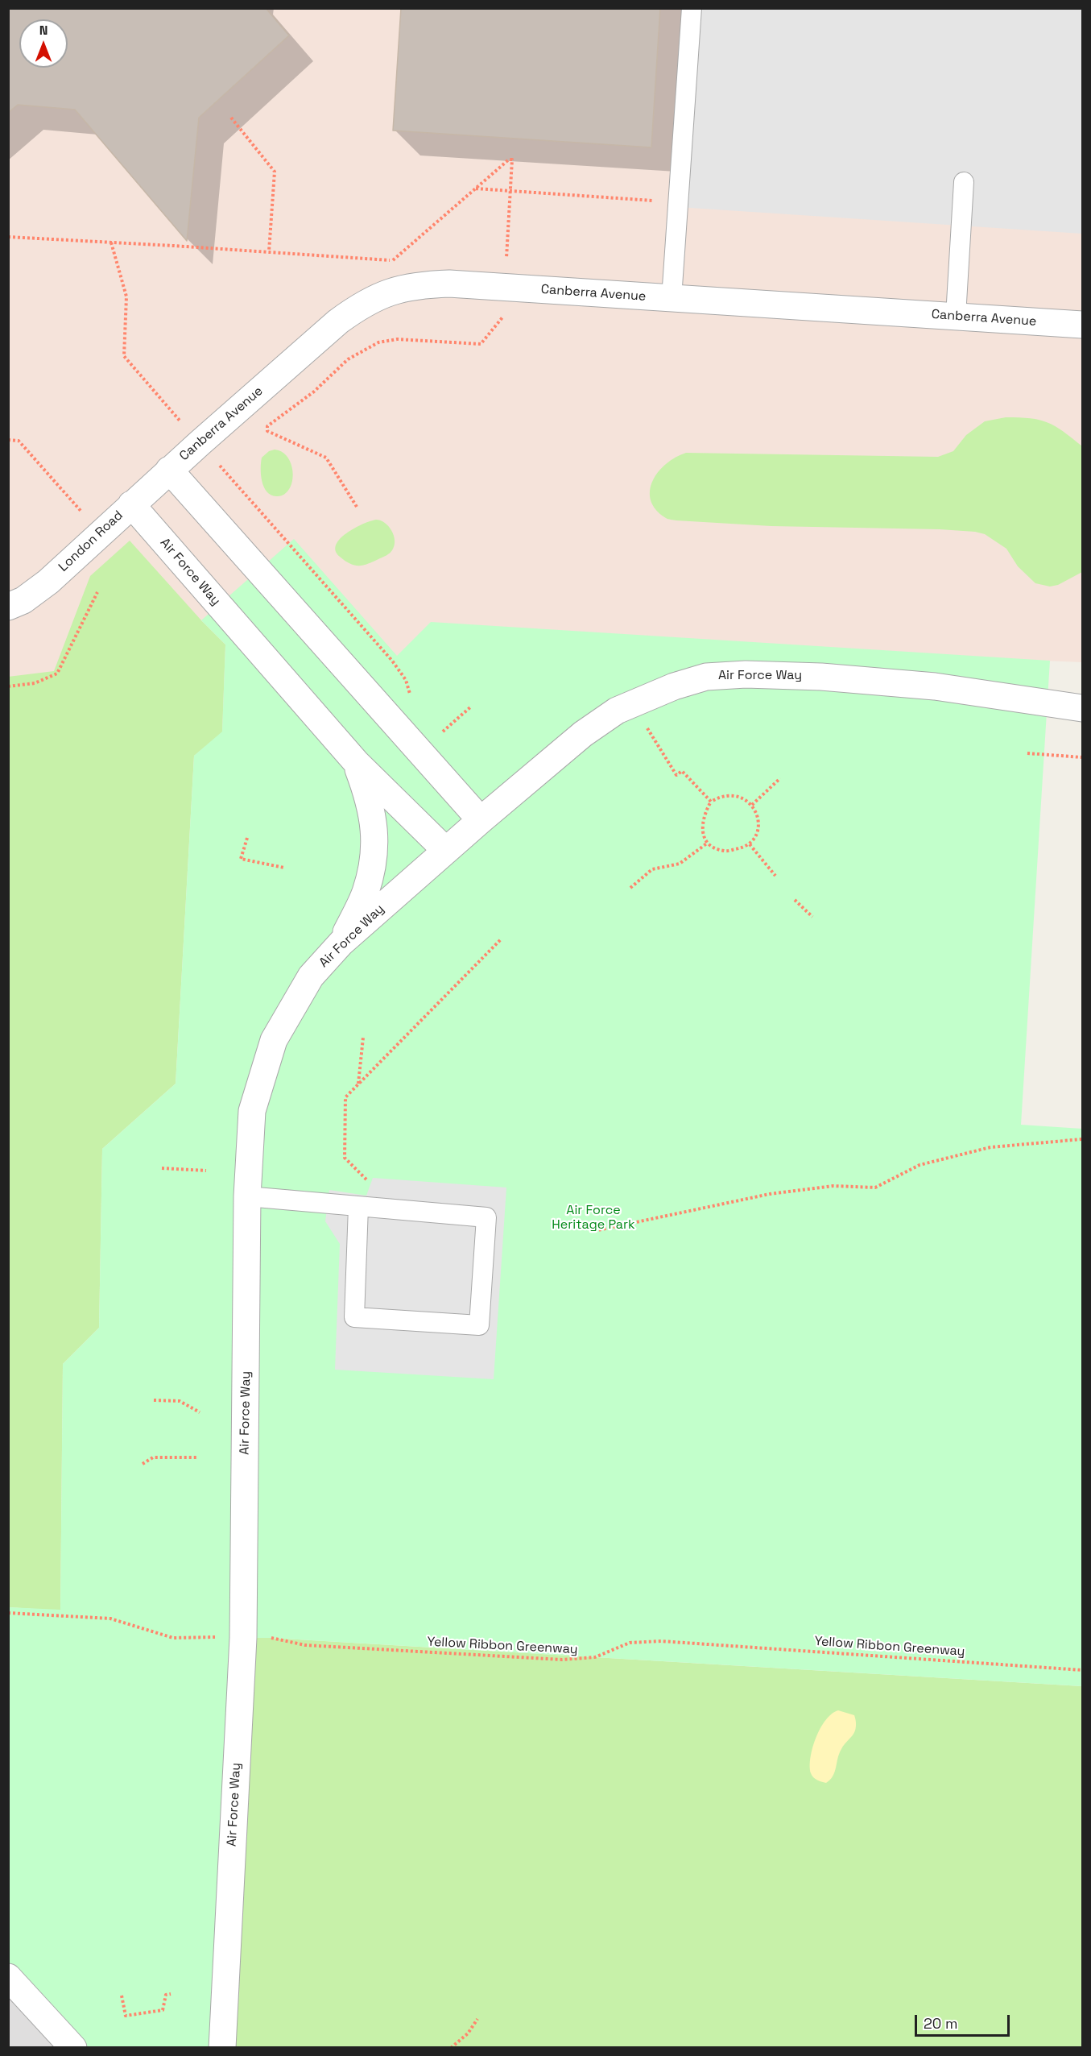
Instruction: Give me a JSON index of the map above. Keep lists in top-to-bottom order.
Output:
{
  "streets": {
    "street": ["Canberra Avenue", "London Road", "Air Force Way"],
    "path": ["Yellow Ribbon Greenway"]
  },
  "crossings": [
    ["Canberra Avenue", "London Road"],
    ["London Road", "Air Force Way"],
    ["Air Force Way", "Yellow Ribbon Greenway"]
  ],
  "parks": ["Air Force Heritage Park"],
  "scale_bar": "20 m",
  "north": "top"
}
